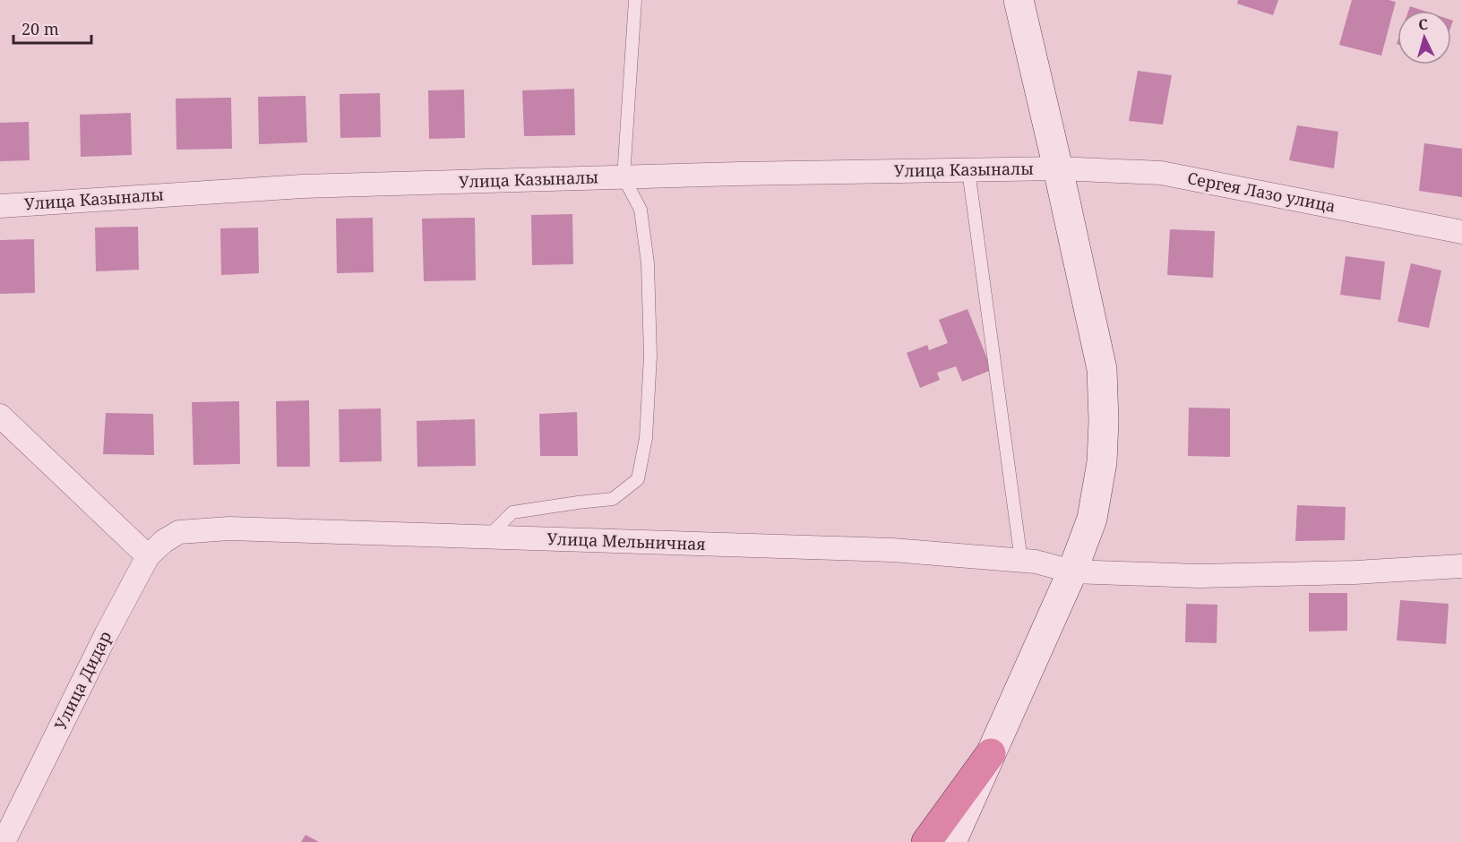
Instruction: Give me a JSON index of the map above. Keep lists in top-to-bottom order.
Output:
{
  "streets": {
    "street": [
      "Улица Казыналы",
      "Сергея Лазо улица",
      "Улица Мельничная",
      "Улица Дидар"
    ]
  },
  "crossings": [
    ["Улица Казыналы", "Сергея Лазо улица"],
    ["Улица Мельничная", "Улица Дидар"]
  ],
  "scale_bar": "20 m",
  "north": "top"
}
